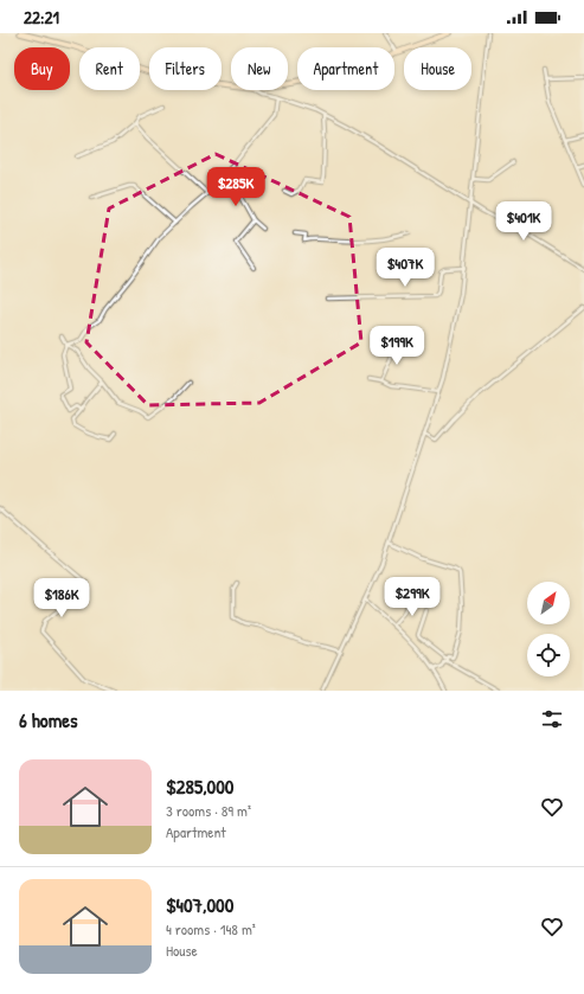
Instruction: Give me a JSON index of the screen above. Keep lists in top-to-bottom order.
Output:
{
  "north": "top right",
  "page": {
    "status": "22:21",
    "chip": [
      "Buy",
      "Rent",
      "Filters",
      "New",
      "Apartment",
      "House"
    ],
    "price": [
      "$285K",
      "$401K",
      "$407K",
      "$199K",
      "$299K",
      "$186K"
    ],
    "heading": "6 homes",
    "list": [
      {
        "name": "$285,000",
        "note": "3 rooms · 89 m² · Apartment"
      },
      {
        "name": "$407,000",
        "note": "4 rooms · 148 m² · House"
      }
    ]
  }
}
